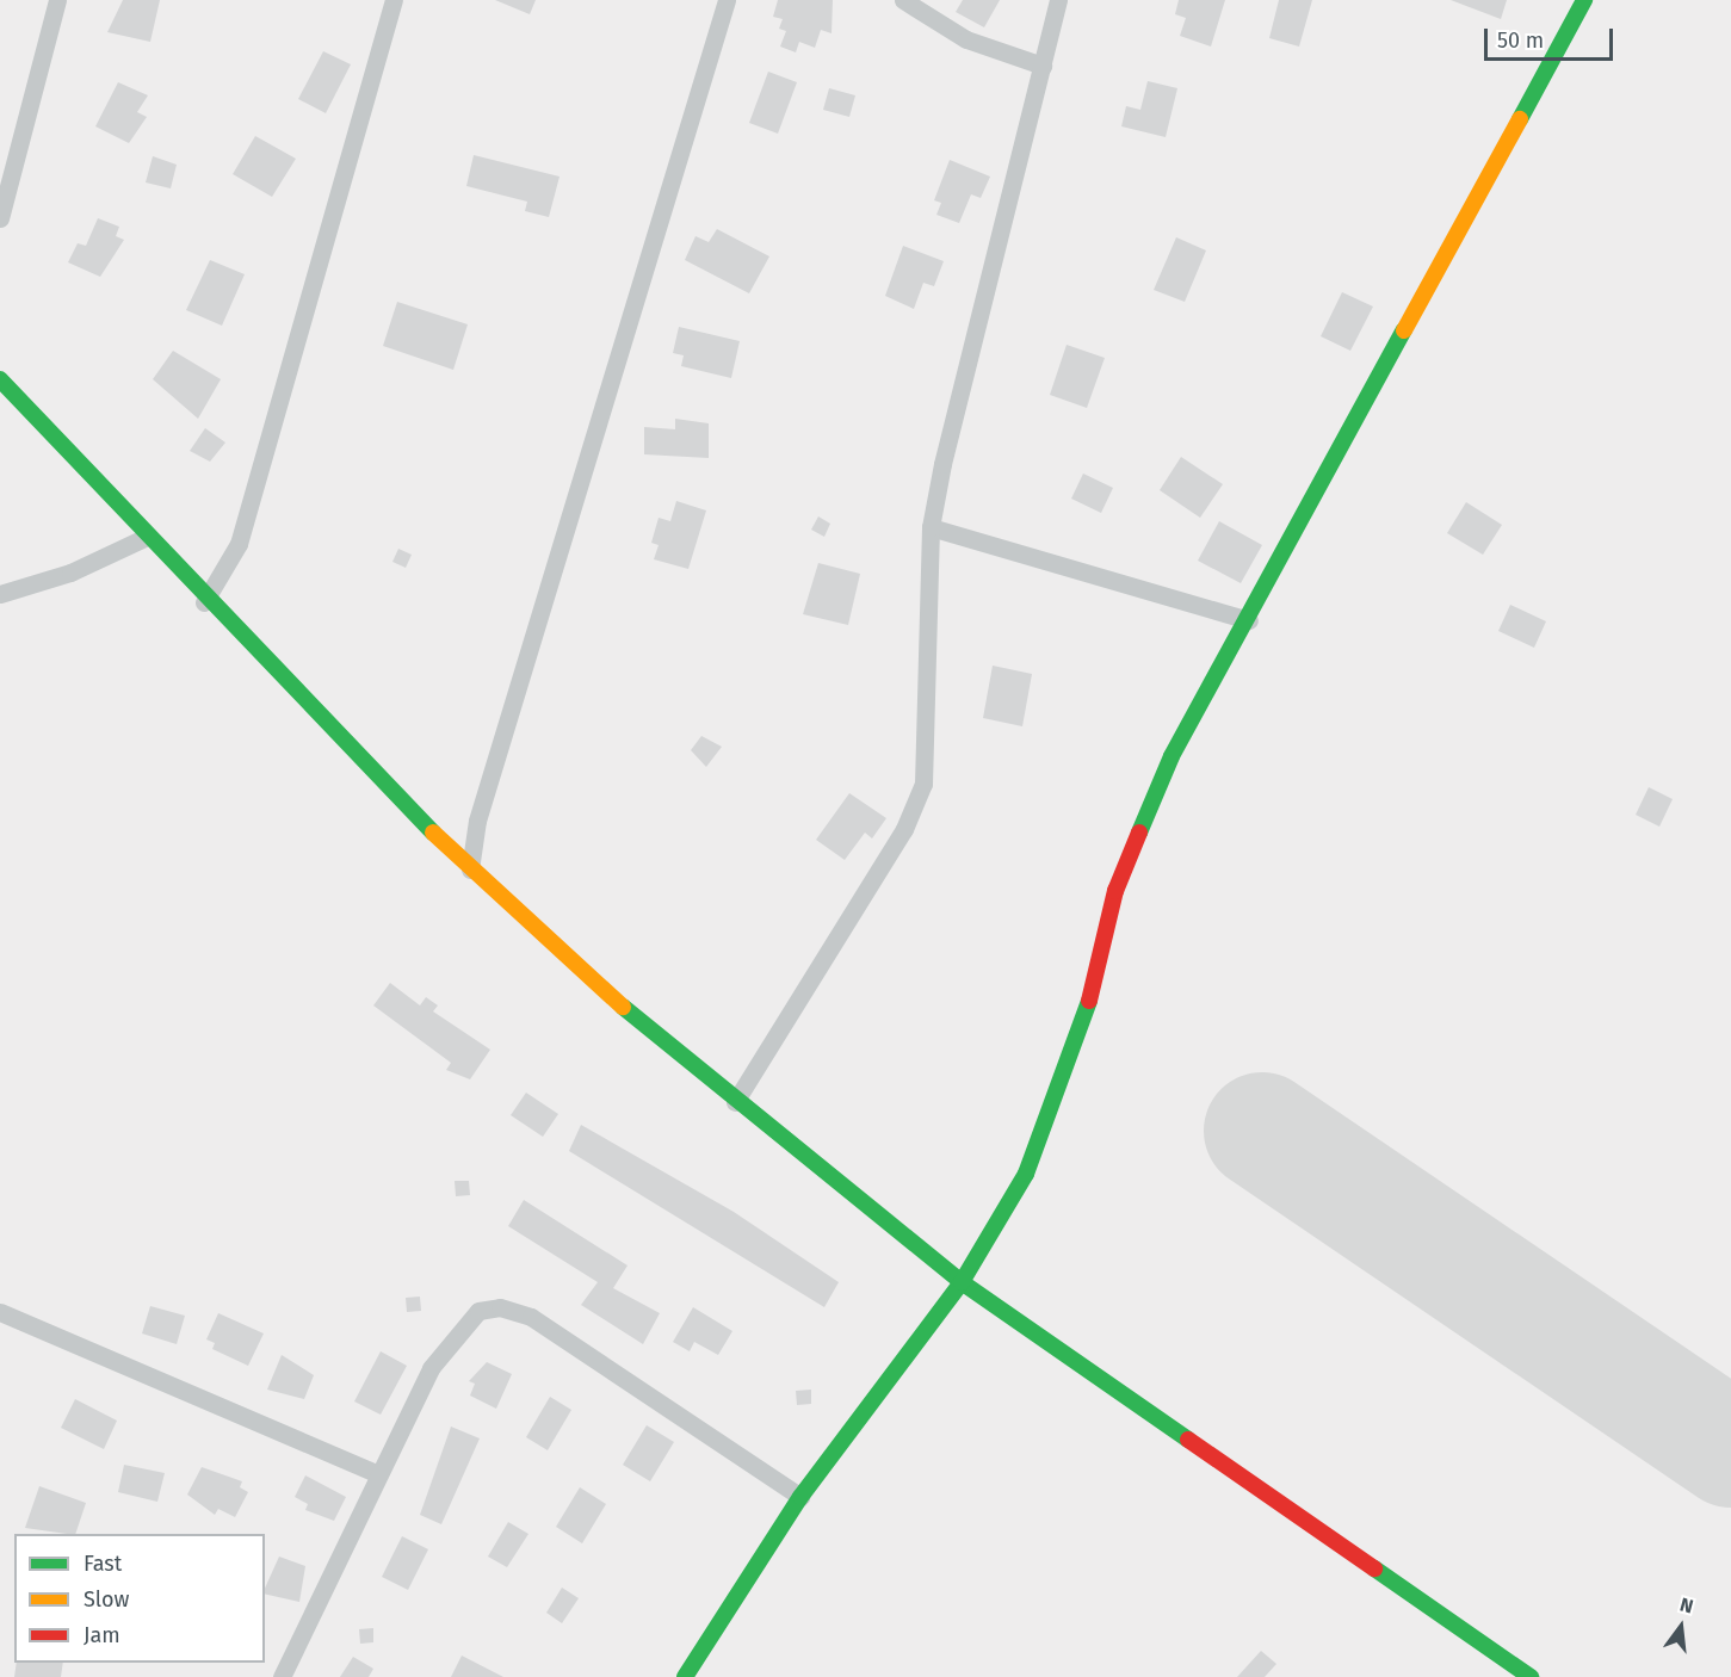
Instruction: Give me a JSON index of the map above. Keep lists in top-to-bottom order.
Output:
{
  "legend": ["Fast", "Slow", "Jam"],
  "scale_bar": "50 m",
  "north": "top"
}
